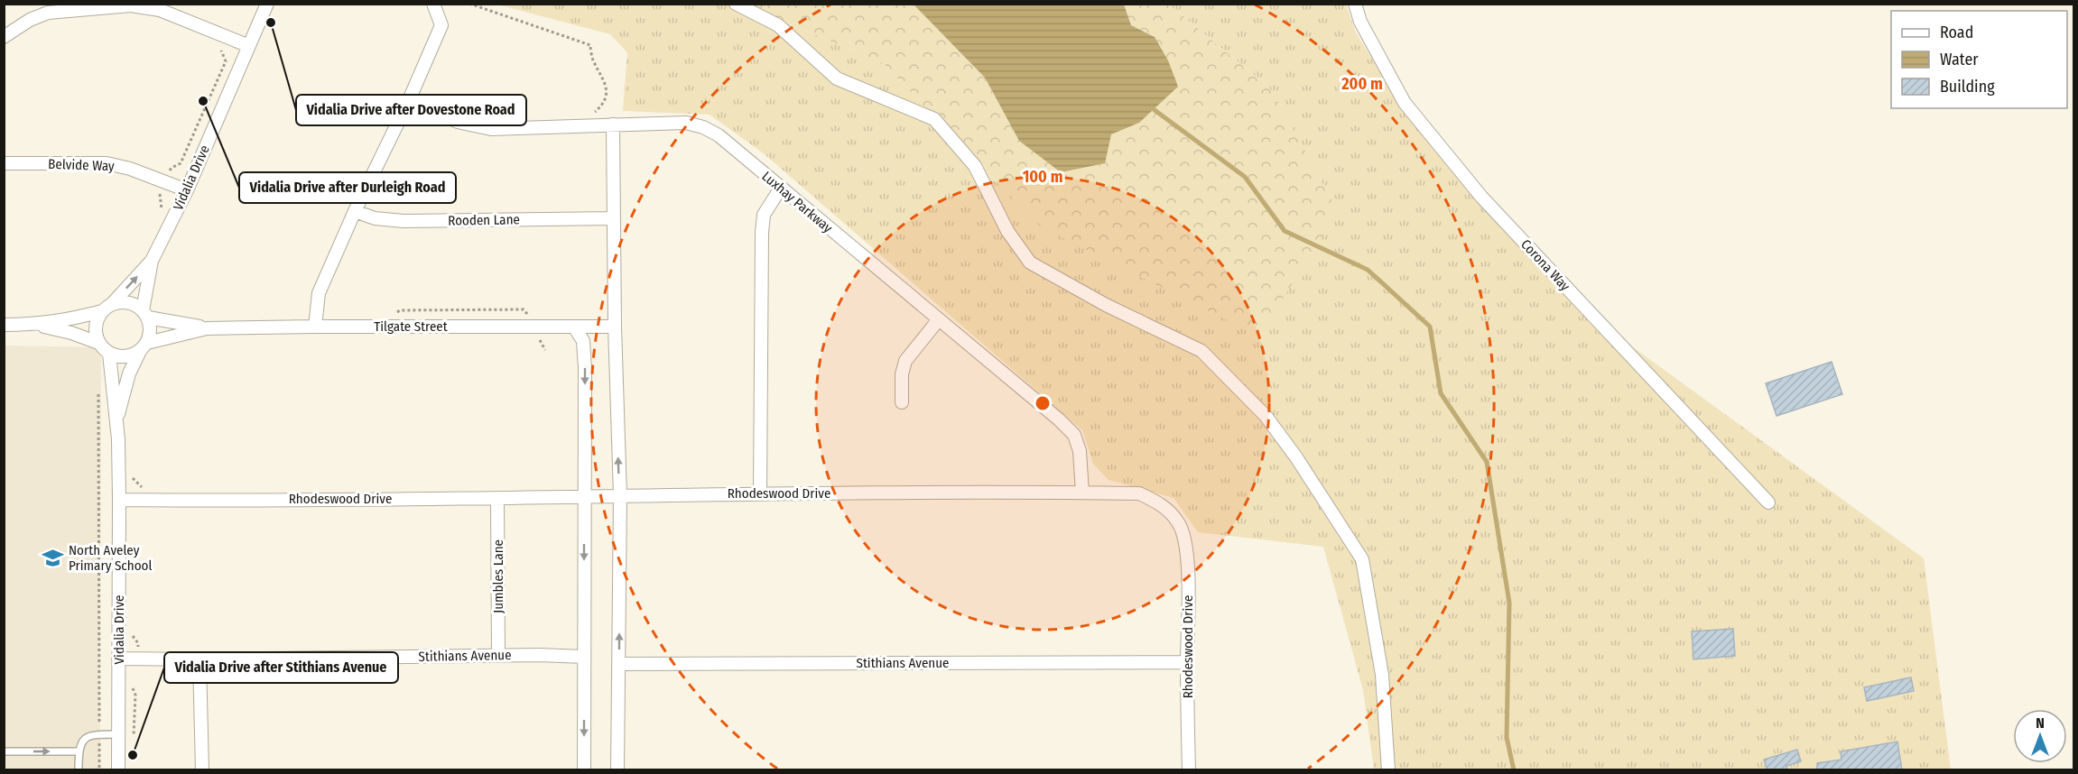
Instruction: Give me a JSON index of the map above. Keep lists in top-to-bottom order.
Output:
{
  "streets": {
    "street": [
      "Belvide Way",
      "Vidalia Drive",
      "Luxhay Parkway",
      "Rooden Lane",
      "Corona Way",
      "Tilgate Street",
      "Rhodeswood Drive",
      "Jumbles Lane",
      "Stithians Avenue"
    ]
  },
  "crossings": [
    ["Belvide Way", "Vidalia Drive"],
    ["Vidalia Drive", "Tilgate Street"],
    ["Vidalia Drive", "Rhodeswood Drive"],
    ["Vidalia Drive", "Stithians Avenue"],
    ["Luxhay Parkway", "Rhodeswood Drive"],
    ["Rhodeswood Drive", "Jumbles Lane"],
    ["Rhodeswood Drive", "Stithians Avenue"],
    ["Jumbles Lane", "Stithians Avenue"]
  ],
  "places": {
    "other": ["Vidalia Drive after Dovestone Road", "Vidalia Drive after Durleigh Road", "Vidalia Drive after Stithians Avenue"],
    "school or university": ["North Aveley Primary School"]
  },
  "legend": ["Road", "Water", "Building"],
  "north": "top",
  "rings": ["200 m", "100 m"]
}
